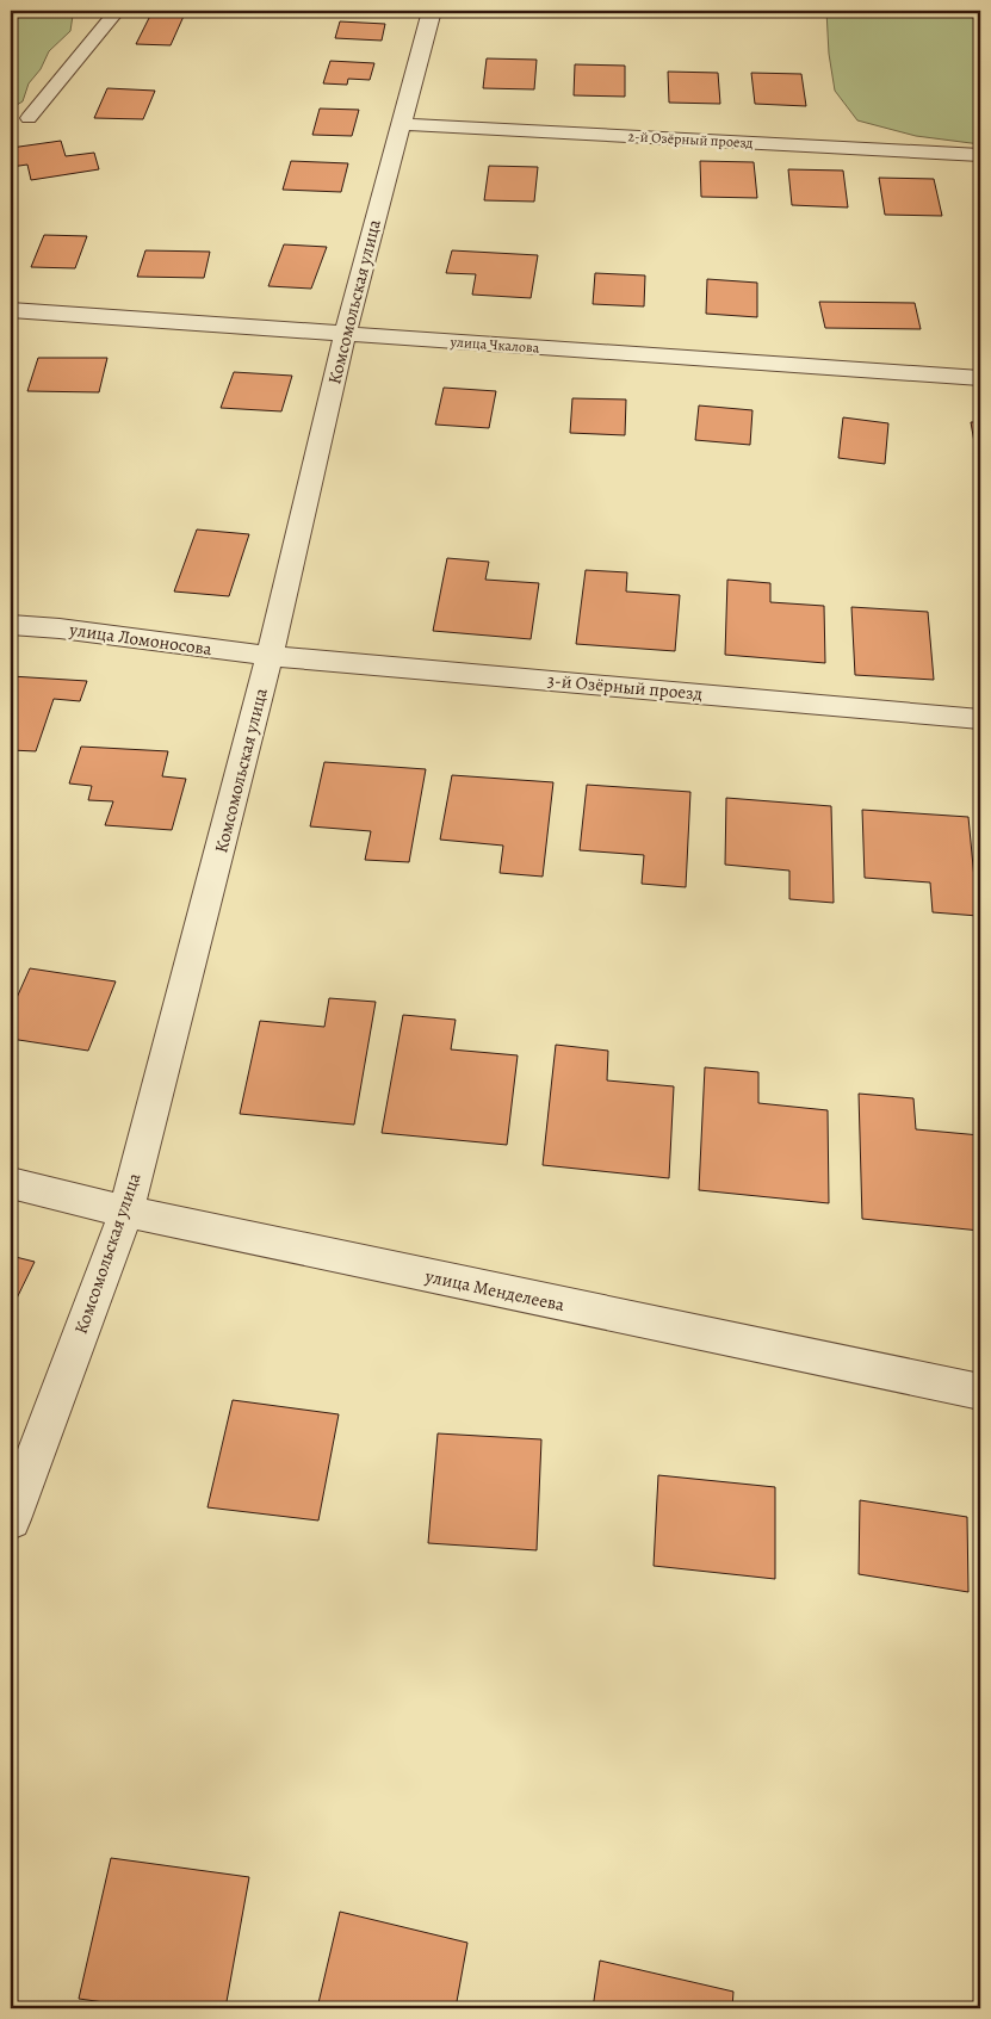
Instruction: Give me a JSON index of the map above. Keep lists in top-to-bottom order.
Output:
{
  "streets": {
    "street": [
      "2-й Озёрный проезд",
      "Комсомольская улица",
      "улица Чкалова",
      "улица Ломоносова",
      "3-й Озёрный проезд",
      "улица Менделеева"
    ]
  },
  "crossings": [
    ["2-й Озёрный проезд", "Комсомольская улица"],
    ["Комсомольская улица", "улица Чкалова"],
    ["Комсомольская улица", "улица Ломоносова"],
    ["Комсомольская улица", "3-й Озёрный проезд"],
    ["Комсомольская улица", "улица Менделеева"],
    ["улица Ломоносова", "3-й Озёрный проезд"]
  ]
}
